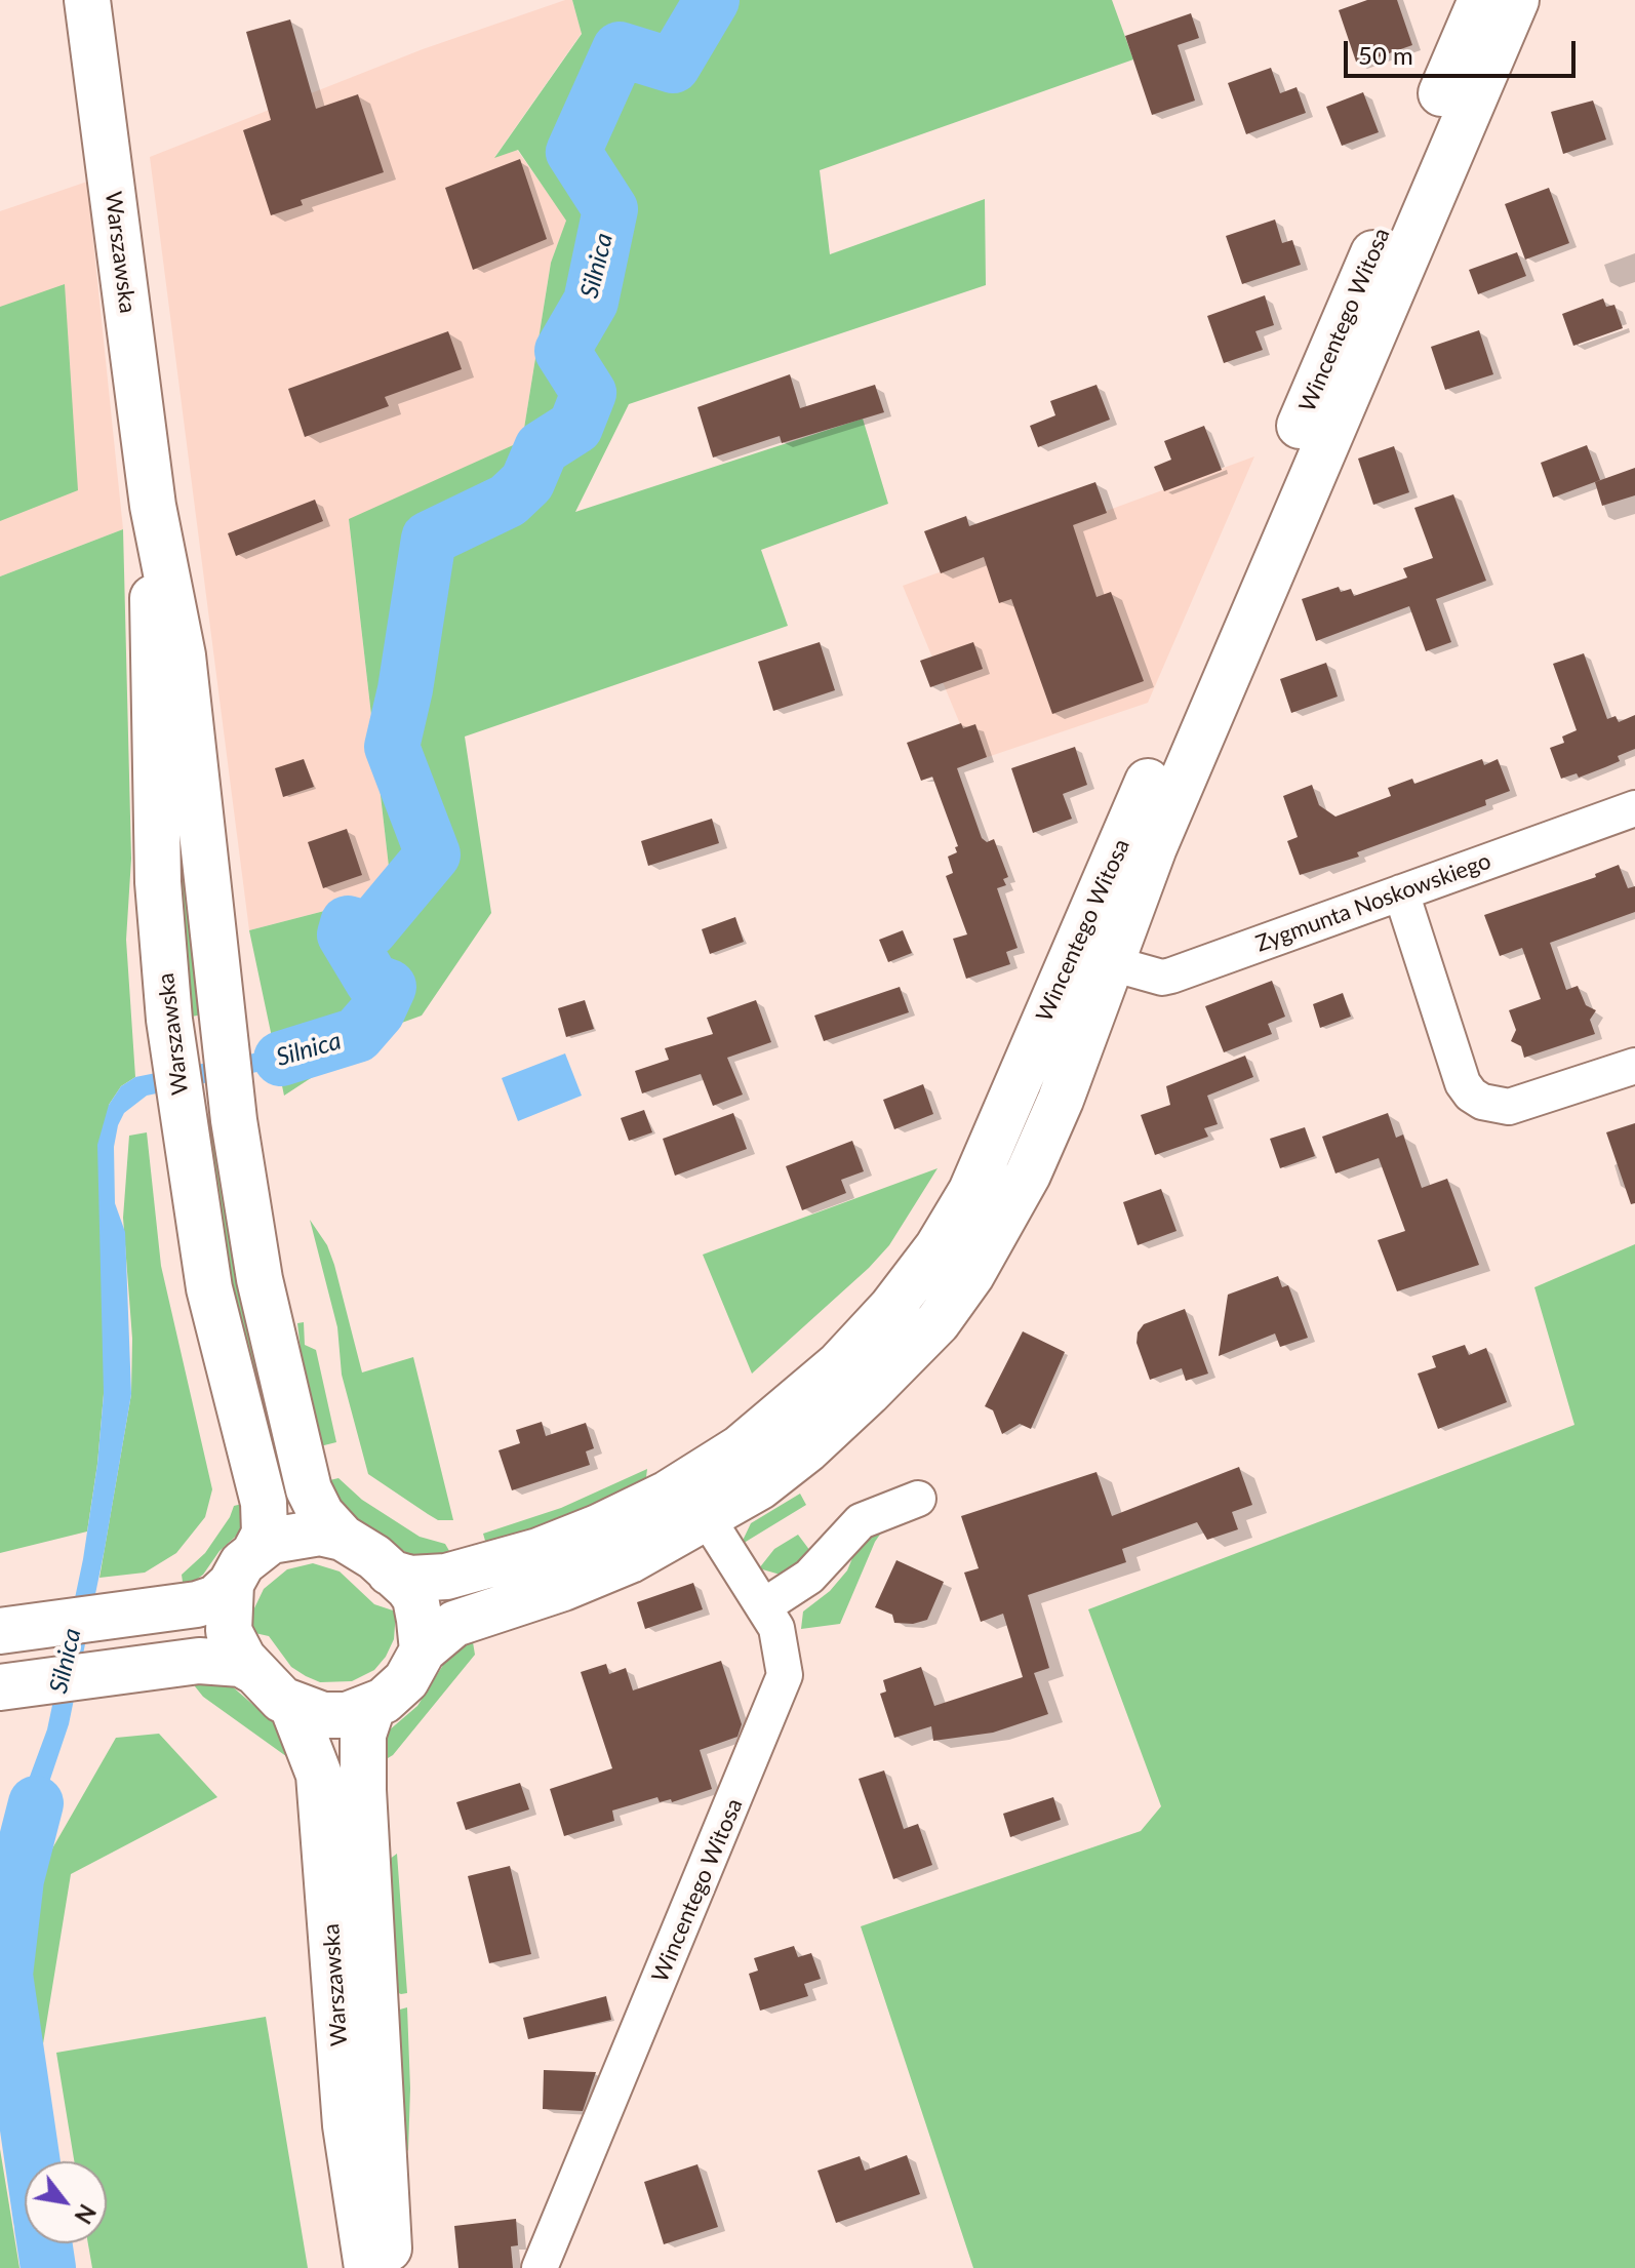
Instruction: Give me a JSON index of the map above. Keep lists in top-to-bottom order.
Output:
{
  "streets": {
    "main road": ["Warszawska", "Wincentego Witosa"],
    "street": ["Zygmunta Noskowskiego"]
  },
  "crossings": [
    ["Warszawska", "Wincentego Witosa"],
    ["Wincentego Witosa", "Zygmunta Noskowskiego"]
  ],
  "water": ["Silnica"],
  "scale_bar": "50 m",
  "north": "bottom right"
}
